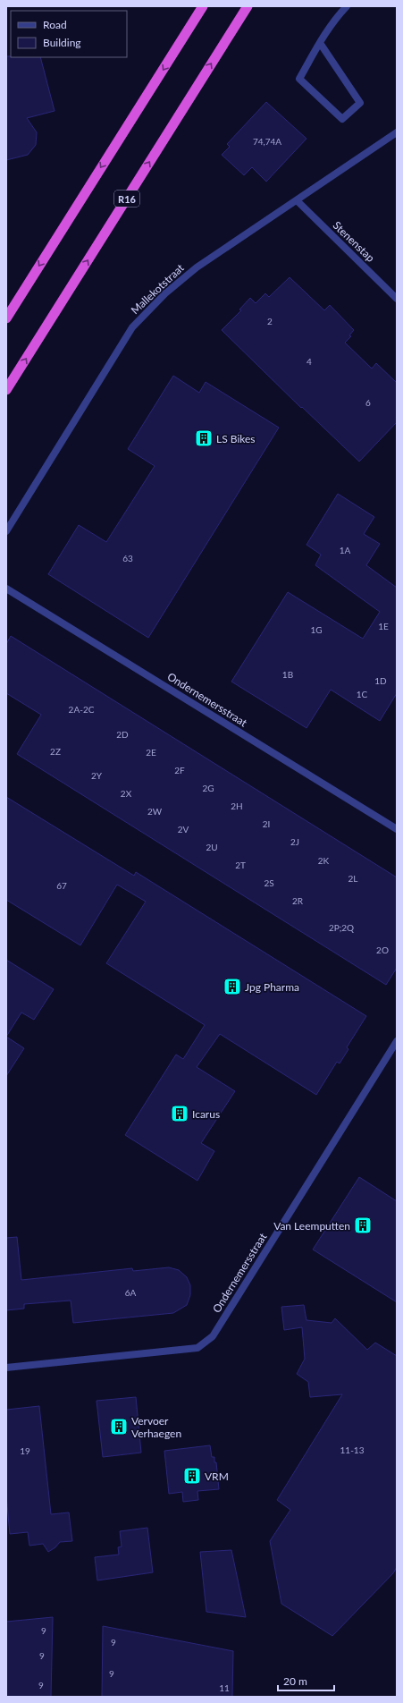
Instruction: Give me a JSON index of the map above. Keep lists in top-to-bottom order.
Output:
{
  "streets": {
    "highway": ["R16"],
    "street": ["Stenenstap", "Mallekotstraat", "Ondernemersstraat"]
  },
  "crossings": [
    ["Stenenstap", "Mallekotstraat"]
  ],
  "places": {
    "building": [
      "LS Bikes",
      "Jpg Pharma",
      "Icarus",
      "Van Leemputten",
      "Vervoer Verhaegen",
      "VRM"
    ]
  },
  "house_numbers": [
    "74,74A",
    "2",
    "4",
    "6",
    "1A",
    "63",
    "1E",
    "1G",
    "1B",
    "1D",
    "1C",
    "2A-2C",
    "2D",
    "2Z",
    "2E",
    "2F",
    "2Y",
    "2G",
    "2X",
    "2H",
    "2W",
    "2I",
    "2V",
    "2J",
    "2U",
    "2K",
    "2T",
    "2L",
    "2S",
    "67",
    "2R",
    "2P;2Q",
    "2O",
    "6A",
    "11-13",
    "19",
    "9",
    "9",
    "9",
    "9",
    "9",
    "11"
  ],
  "legend": ["Road", "Building"],
  "scale_bar": "20 m"
}
